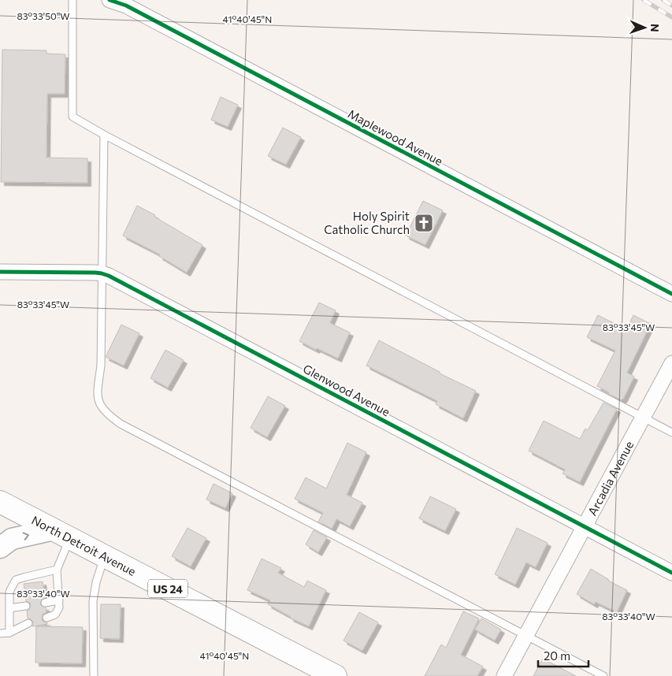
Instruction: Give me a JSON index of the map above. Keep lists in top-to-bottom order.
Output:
{
  "streets": {
    "main road": ["North Detroit Avenue", "US 24"],
    "street": ["Maplewood Avenue", "Glenwood Avenue", "Arcadia Avenue"]
  },
  "crossings": [
    ["Glenwood Avenue", "Arcadia Avenue"]
  ],
  "places": {
    "church": ["Holy Spirit Catholic Church"]
  },
  "scale_bar": "20 m",
  "north": "right",
  "coordinates": [
    "83°33'50\"W",
    "41°40'45\"N",
    "83°33'45\"W",
    "83°33'40\"W"
  ]
}
